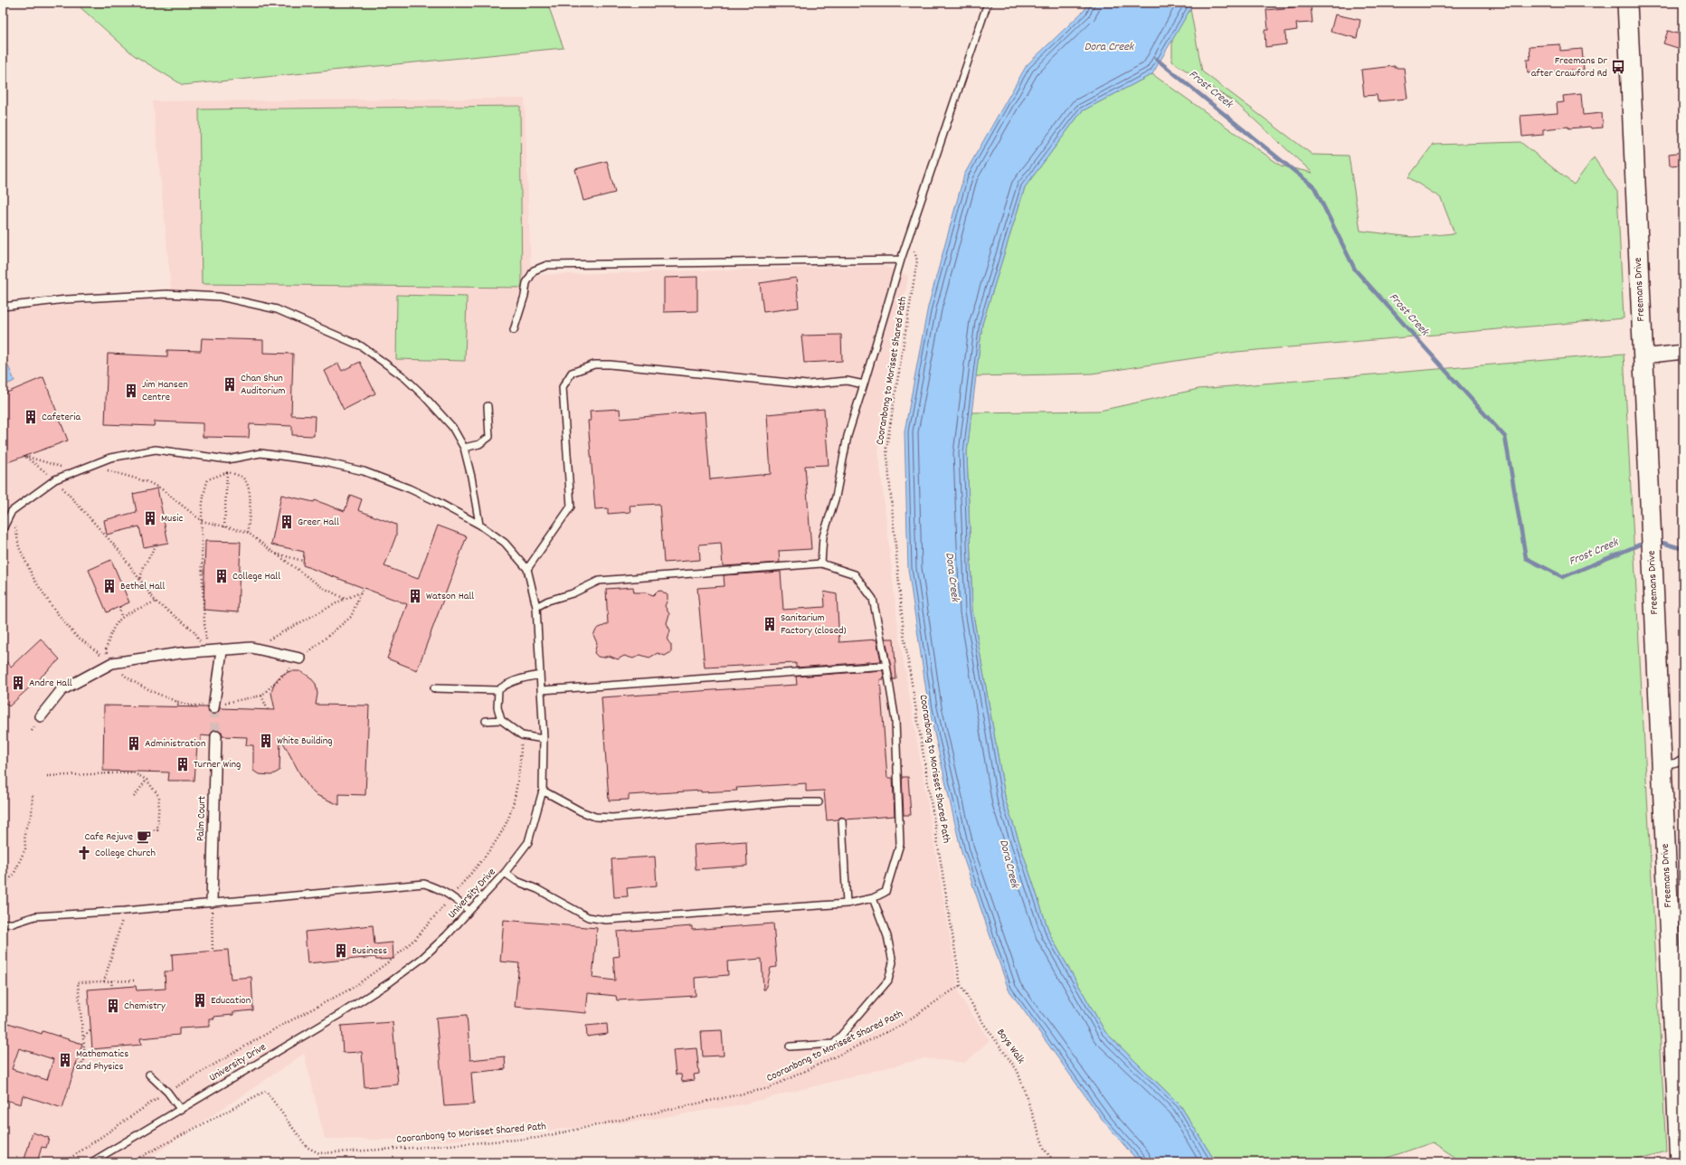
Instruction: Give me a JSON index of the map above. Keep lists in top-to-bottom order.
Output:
{
  "streets": {
    "main road": ["Freemans Drive"],
    "street": ["Palm Court"],
    "lane": ["University Drive"],
    "path": ["Cooranbong to Morisset Shared Path", "Boys Walk"]
  },
  "crossings": [
    ["Cooranbong to Morisset Shared Path", "Boys Walk"]
  ],
  "water": ["Dora Creek", "Frost Creek"],
  "places": {
    "bus stop": ["Freemans Dr after Crawford Rd"],
    "building": [
      "Chan Shun Auditorium",
      "Jim Hansen Centre",
      "Cafeteria",
      "Music",
      "Greer Hall",
      "College Hall",
      "Bethel Hall",
      "Watson Hall",
      "Sanitarium Factory (closed)",
      "Andre Hall",
      "White Building",
      "Administration",
      "Turner Wing",
      "Business",
      "Education",
      "Chemistry",
      "Mathematics and Physics"
    ],
    "cafe": ["Cafe Rejuve"],
    "church": ["College Church"]
  }
}
